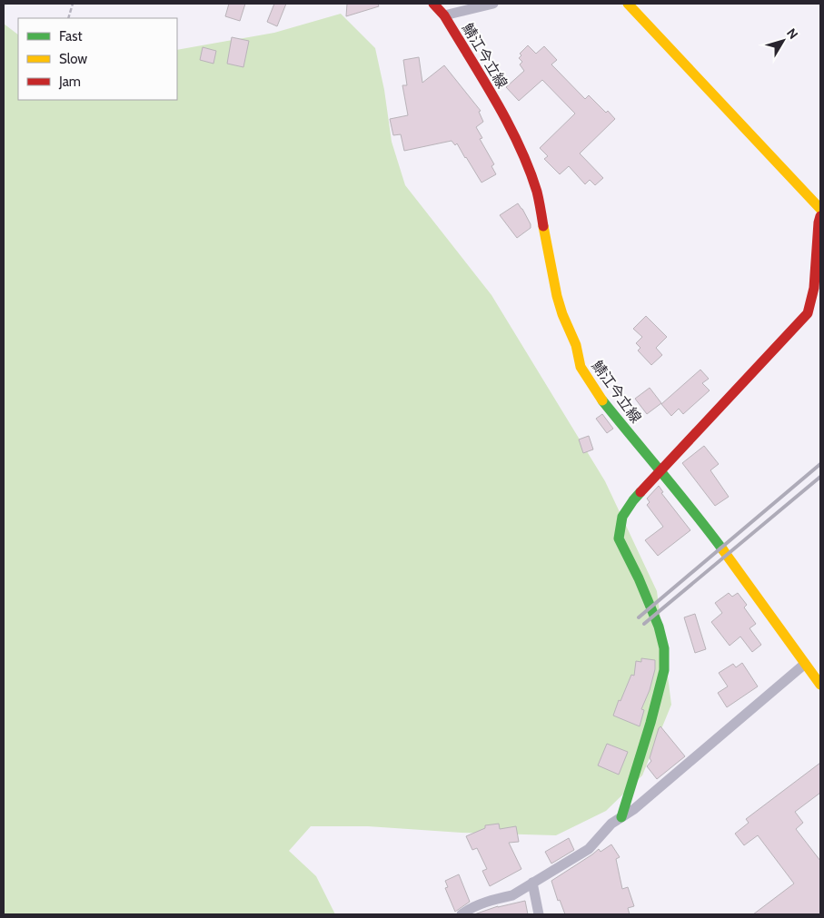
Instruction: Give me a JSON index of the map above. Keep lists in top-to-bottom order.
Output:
{
  "streets": {
    "street": ["鯖江今立線"]
  },
  "legend": ["Fast", "Slow", "Jam"],
  "north": "top right"
}
